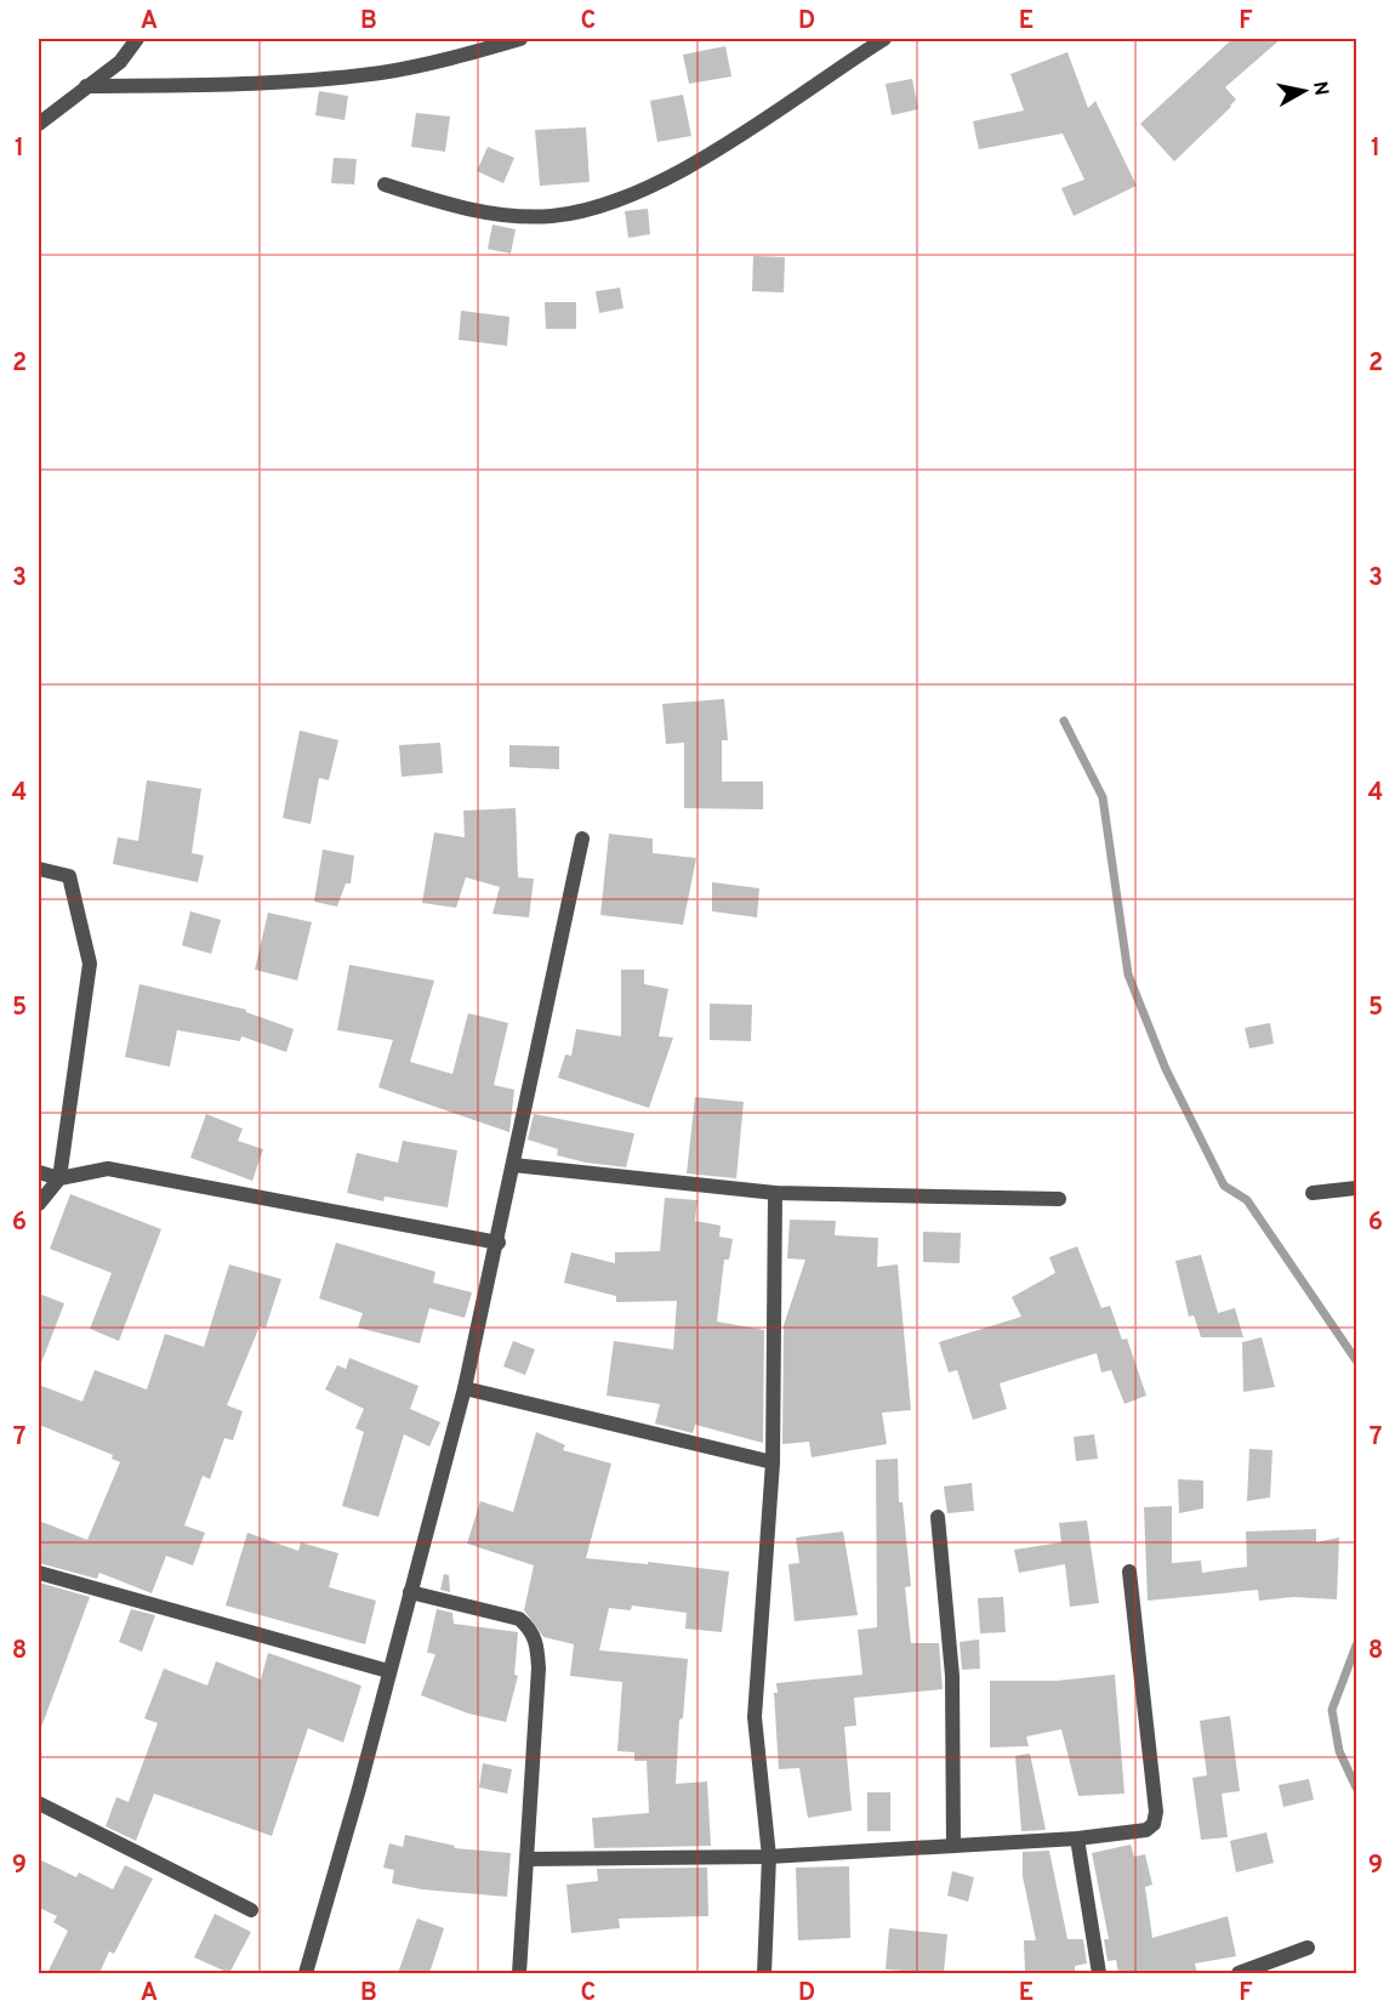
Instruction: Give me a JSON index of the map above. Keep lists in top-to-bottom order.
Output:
{
  "north": "right",
  "grid": {
    "columns": [
      "A",
      "B",
      "C",
      "D",
      "E",
      "F"
    ],
    "rows": [
      "1",
      "2",
      "3",
      "4",
      "5",
      "6",
      "7",
      "8",
      "9"
    ]
  }
}
